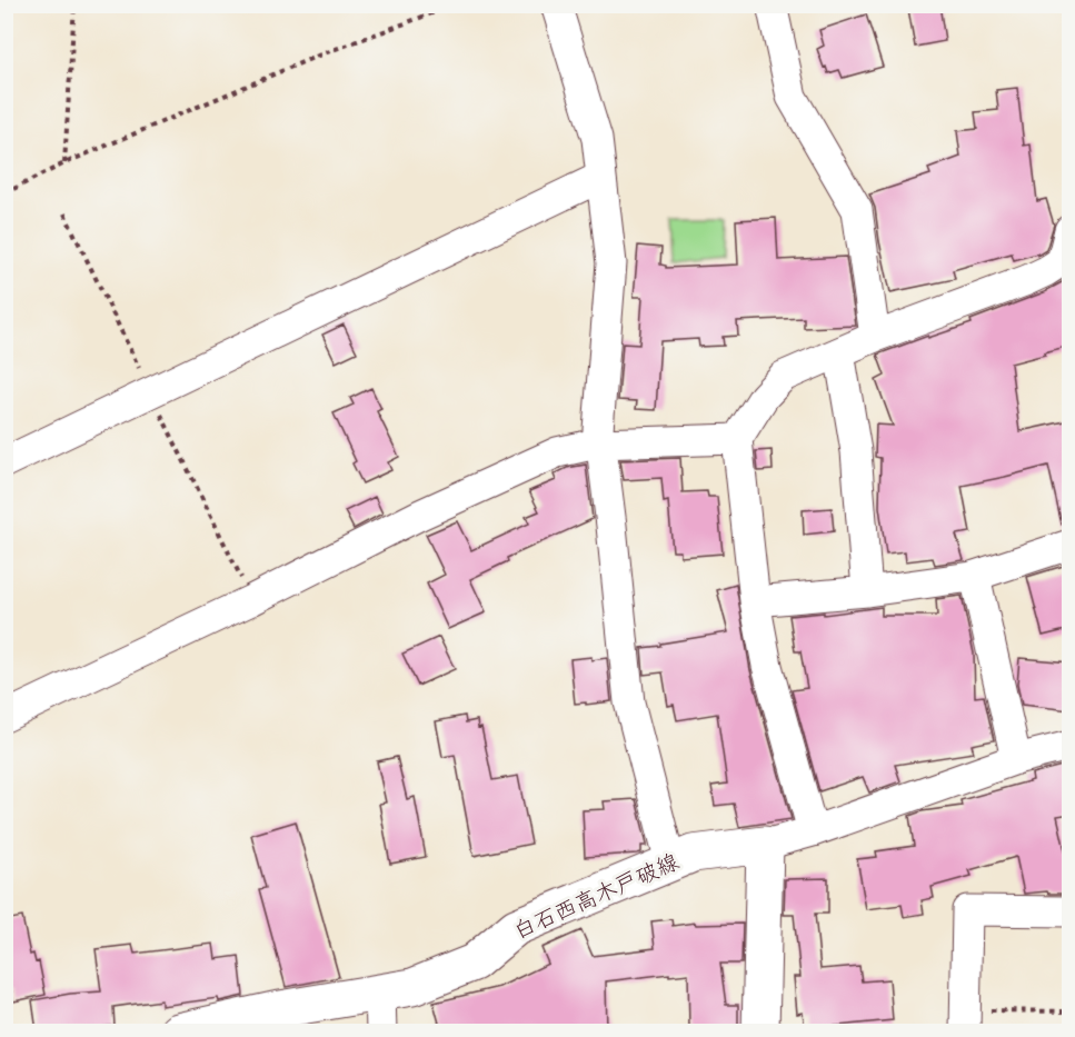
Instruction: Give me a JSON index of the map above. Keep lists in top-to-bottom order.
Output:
{
  "streets": {
    "main road": ["白石西高木戸破線"]
  }
}
